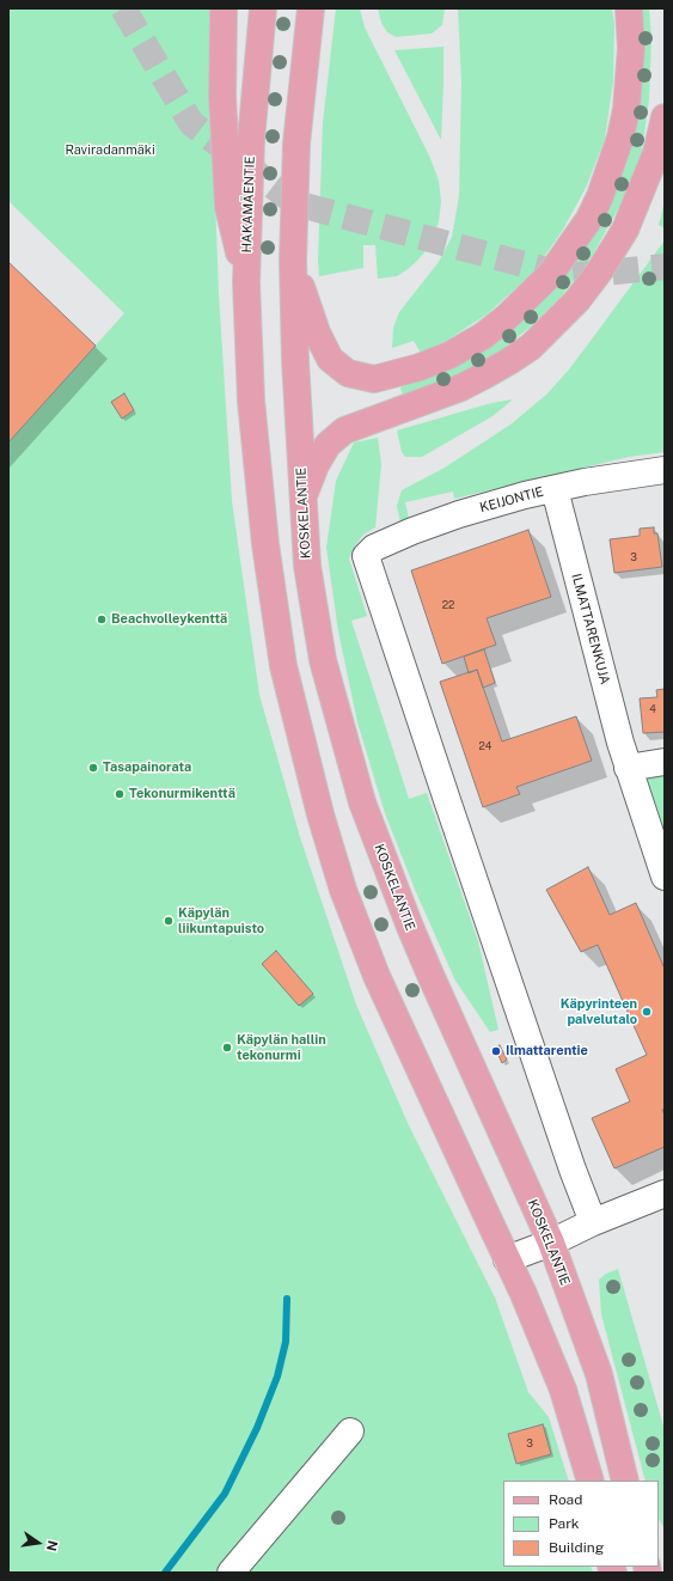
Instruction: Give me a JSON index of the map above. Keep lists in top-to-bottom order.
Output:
{
  "streets": {
    "main road": ["HAKAMÄENTIE", "KOSKELANTIE"],
    "street": ["KEIJONTIE", "ILMATTARENKUJA"]
  },
  "crossings": [
    ["KEIJONTIE", "ILMATTARENKUJA"]
  ],
  "parks": ["Raviradanmäki"],
  "places": [
    "Beachvolleykenttä",
    "Tasapainorata",
    "Tekonurmikenttä",
    "Käpylän liikuntapuisto",
    "Käpyrinteen palvelutalo",
    "Käpylän hallin tekonurmi",
    "Ilmattarentie"
  ],
  "house_numbers": [
    "3",
    "22",
    "4",
    "24",
    "3"
  ],
  "legend": ["Road", "Park", "Building"],
  "north": "right"
}
